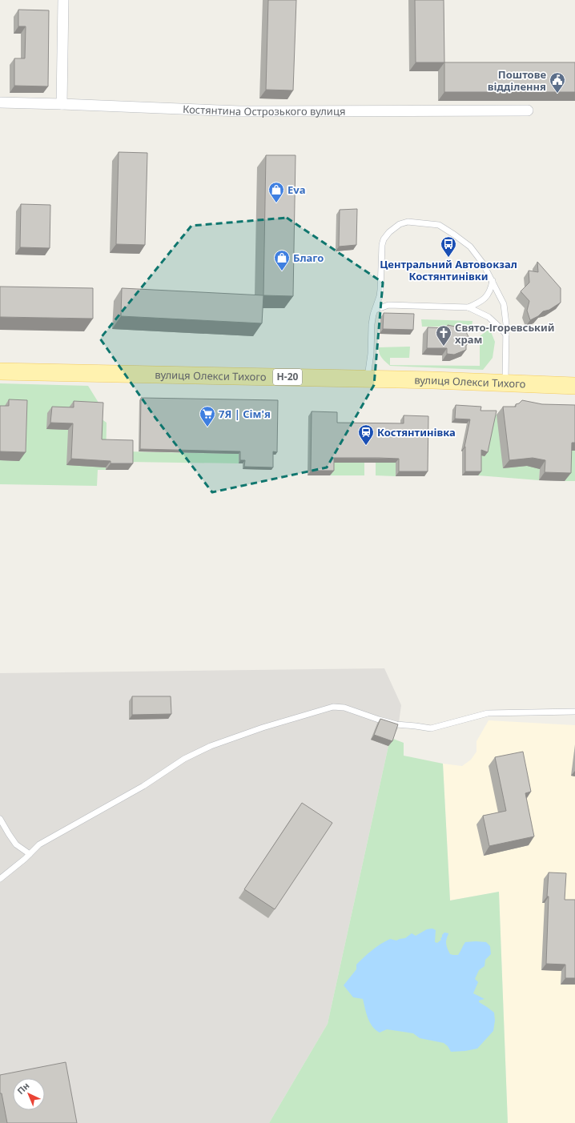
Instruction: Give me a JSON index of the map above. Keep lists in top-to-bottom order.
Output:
{
  "streets": {
    "main road": ["вулиця Олекси Тихого", "Н-20"],
    "street": ["Костянтина Острозького вулиця"]
  },
  "places": {
    "public building": ["Поштове відділення"],
    "shop": ["Eva", "Благо"],
    "bus stop": ["Центральний Автовокзал Костянтинівки"],
    "church": ["Свято-Ігоревський храм"],
    "supermarket": ["7Я | Сім'я"],
    "station": ["Костянтинівка"]
  },
  "north": "top left"
}
